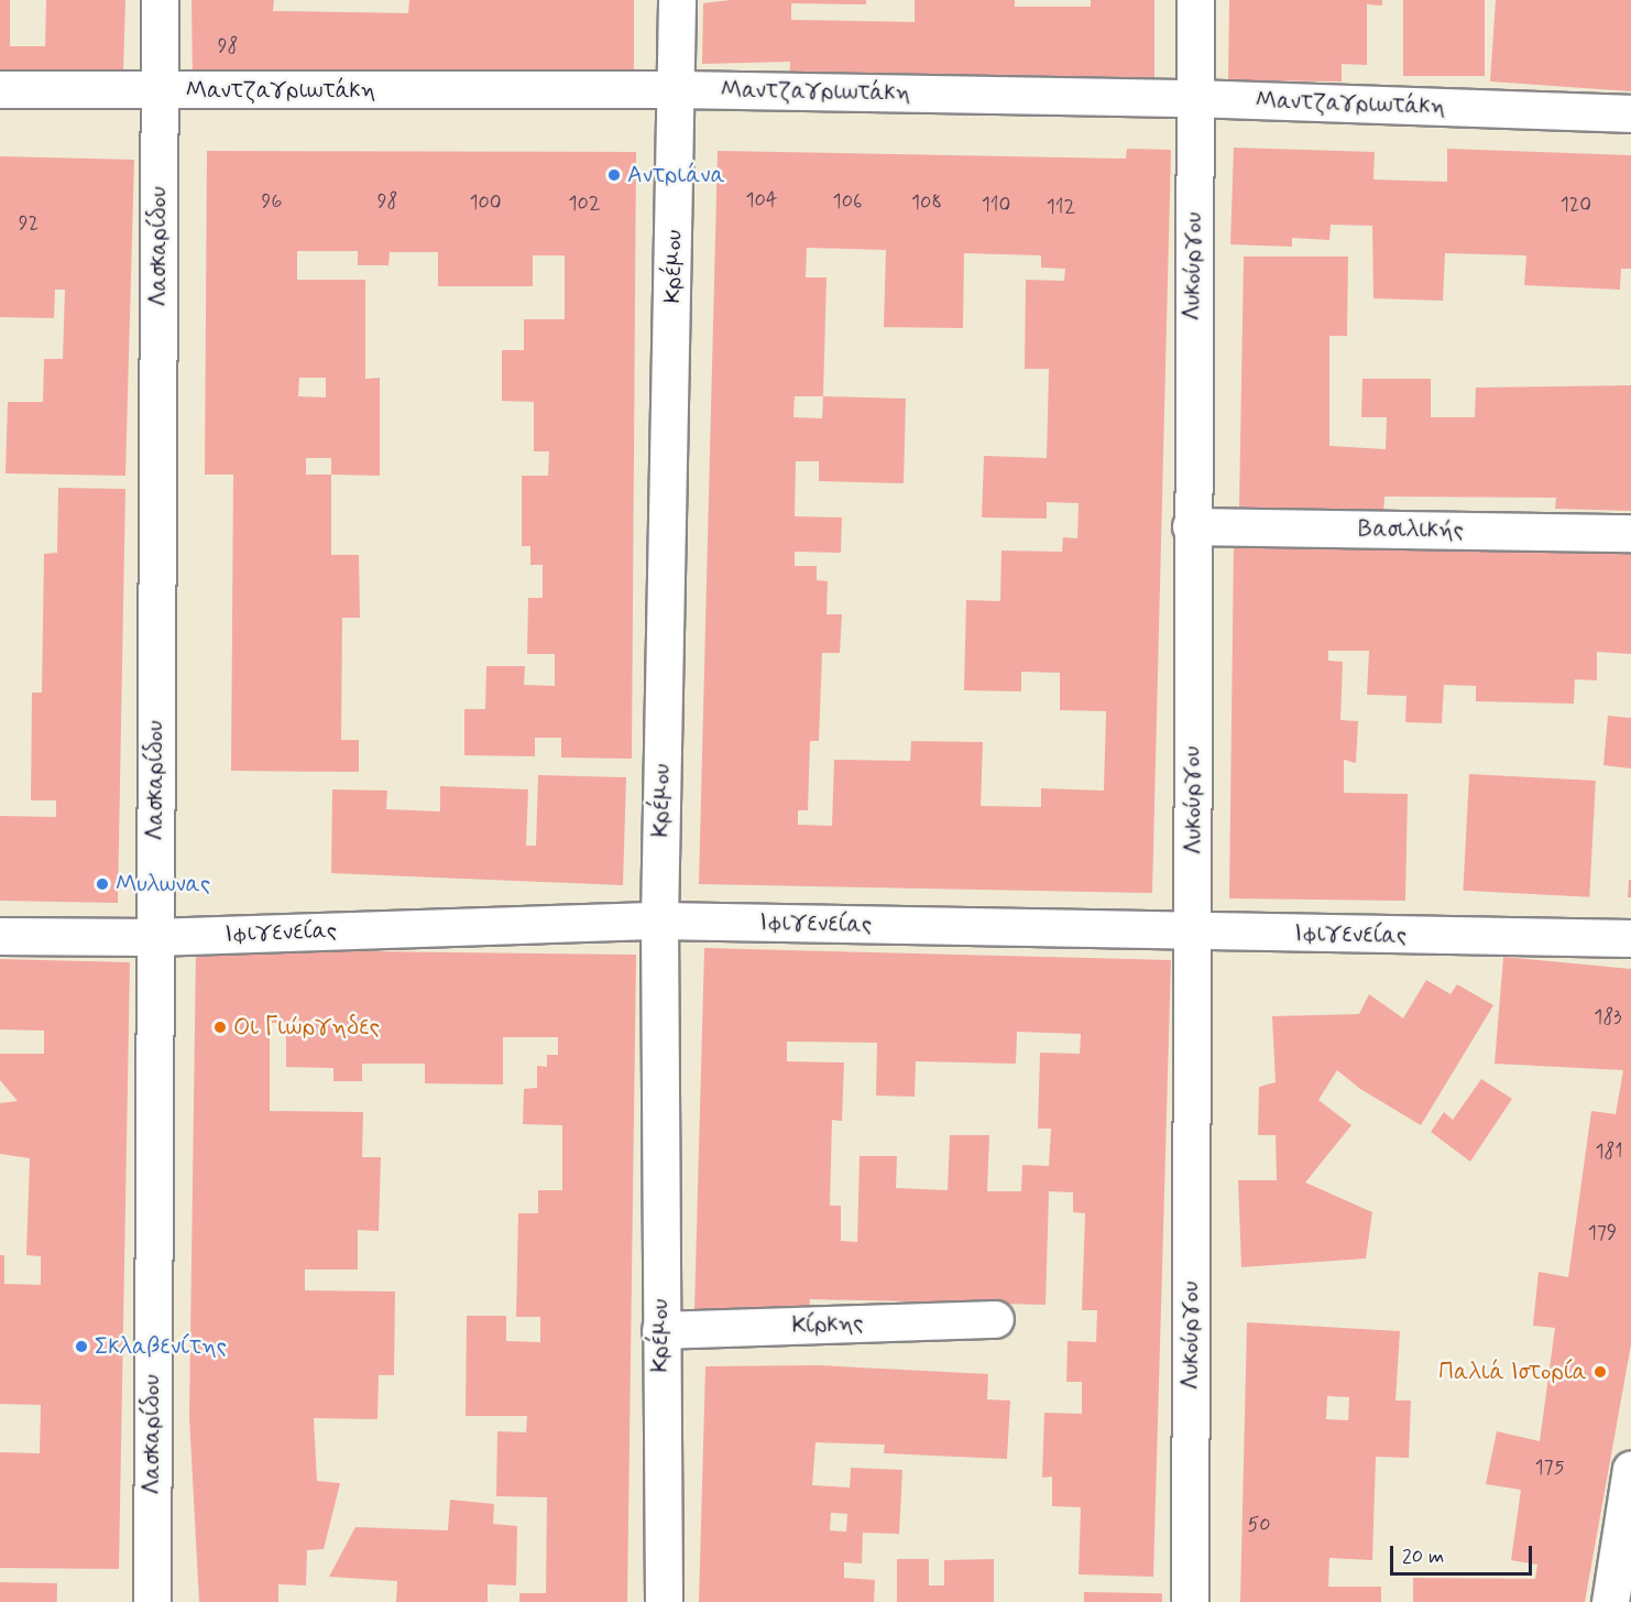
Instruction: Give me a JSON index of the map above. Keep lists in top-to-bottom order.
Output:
{
  "streets": {
    "street": [
      "Μαντζαγριωτάκη",
      "Λασκαρίδου",
      "Κρέμου",
      "Λυκούργου",
      "Βασιλικής",
      "Ιφιγενείας",
      "Κίρκης"
    ]
  },
  "crossings": [
    ["Μαντζαγριωτάκη", "Λασκαρίδου"],
    ["Μαντζαγριωτάκη", "Κρέμου"],
    ["Μαντζαγριωτάκη", "Λυκούργου"],
    ["Λασκαρίδου", "Ιφιγενείας"],
    ["Κρέμου", "Ιφιγενείας"],
    ["Κρέμου", "Κίρκης"],
    ["Λυκούργου", "Βασιλικής"],
    ["Λυκούργου", "Ιφιγενείας"]
  ],
  "places": [
    "Αντριάνα",
    "Μυλωνας",
    "Οι Γιώργηδες",
    "Σκλαβενίτης",
    "Παλιά Ιστορία"
  ],
  "house_numbers": [
    "98",
    "104",
    "96",
    "98",
    "106",
    "100",
    "108",
    "102",
    "110",
    "120",
    "112",
    "92",
    "183",
    "181",
    "179",
    "175",
    "50"
  ],
  "scale_bar": "20 m"
}
